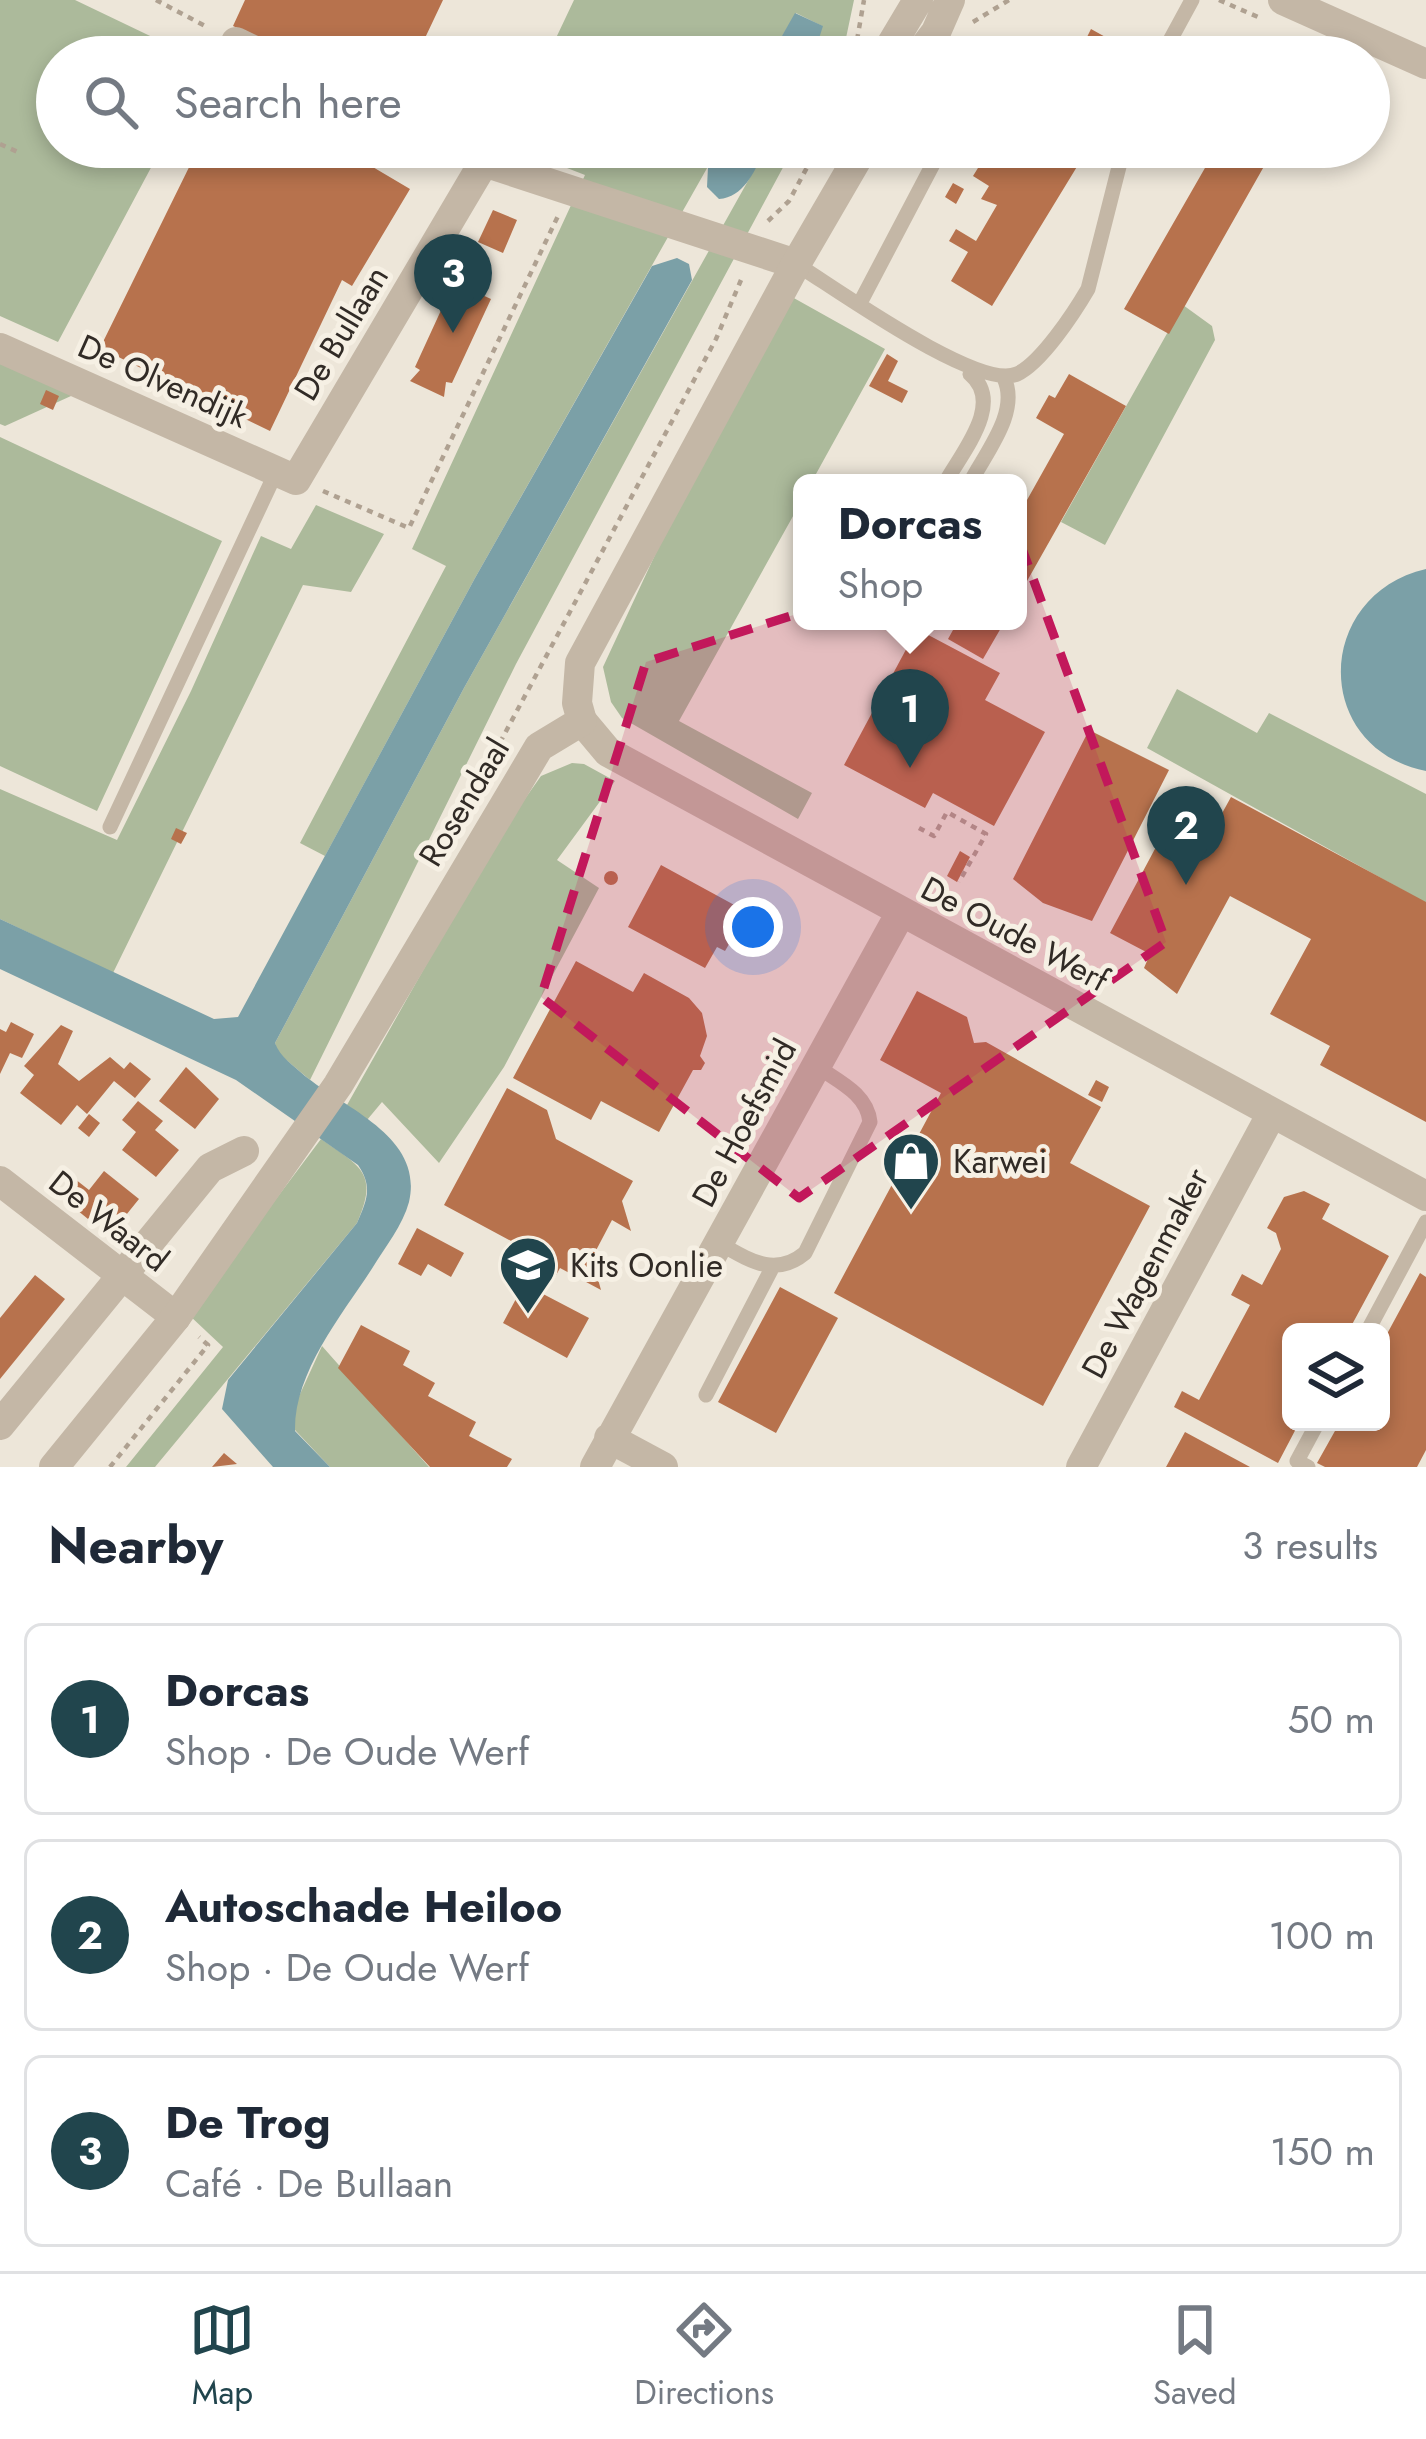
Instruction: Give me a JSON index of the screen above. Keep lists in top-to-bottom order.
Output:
{
  "streets": {
    "street": [
      "De Bullaan",
      "De Olvendijk",
      "Rosendaal",
      "De Oude Werf",
      "De Hoefsmid",
      "De Waard",
      "De Wagenmaker"
    ]
  },
  "crossings": [
    ["De Bullaan", "De Olvendijk"],
    ["Rosendaal", "De Oude Werf"],
    ["Rosendaal", "De Waard"],
    ["De Oude Werf", "De Hoefsmid"],
    ["De Oude Werf", "De Wagenmaker"]
  ],
  "places": {
    "shop": ["Karwei"],
    "school or university": ["Kits Oonlie"]
  },
  "page": {
    "search": "Search here",
    "pins": ["3", "1", "2"],
    "popup": ["Dorcas", "Shop"],
    "heading": ["Nearby", "3 results"],
    "list": [
      {
        "mark": "1",
        "name": "Dorcas",
        "note": "Shop · De Oude Werf",
        "value": "50 m"
      },
      {
        "mark": "2",
        "name": "Autoschade Heiloo",
        "note": "Shop · De Oude Werf",
        "value": "100 m"
      },
      {
        "mark": "3",
        "name": "De Trog",
        "note": "Café · De Bullaan",
        "value": "150 m"
      }
    ],
    "nav": ["Map", "Directions", "Saved"]
  }
}
